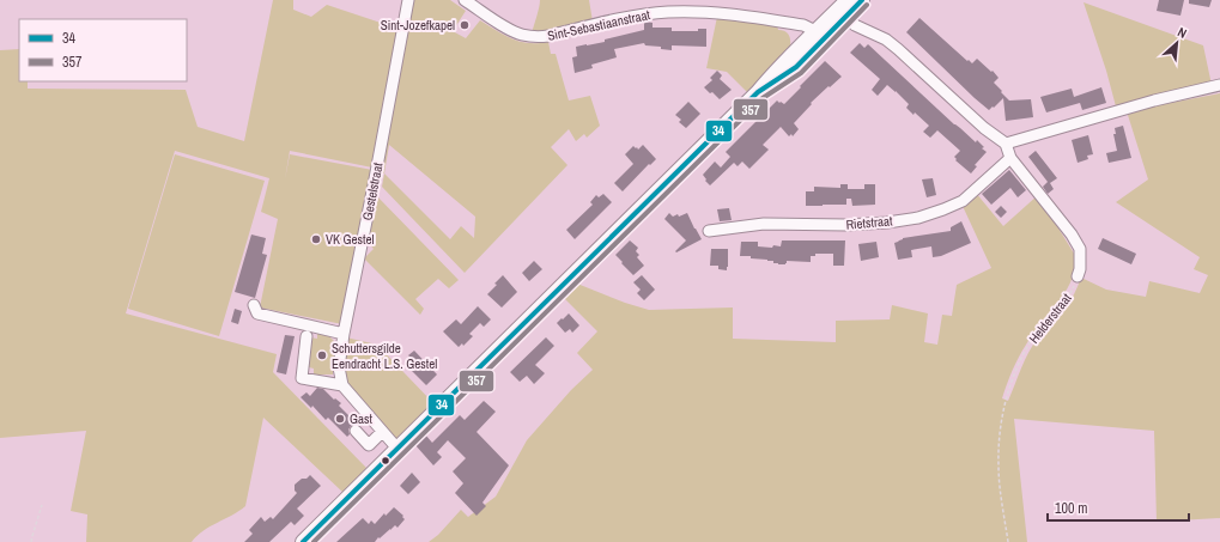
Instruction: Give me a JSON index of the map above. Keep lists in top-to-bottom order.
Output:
{
  "streets": {
    "street": ["Sint-Sebastiaanstraat", "Gestelstraat", "Rietstraat"],
    "path": ["Helderstraat"]
  },
  "places": [
    "Sint-Jozefkapel",
    "VK Gestel",
    "Schuttersgilde Eendracht L.S. Gestel",
    "Gast"
  ],
  "lines": ["transit line 34", "transit line 357"],
  "legend": ["34", "357"],
  "scale_bar": "100 m",
  "north": "top right"
}
